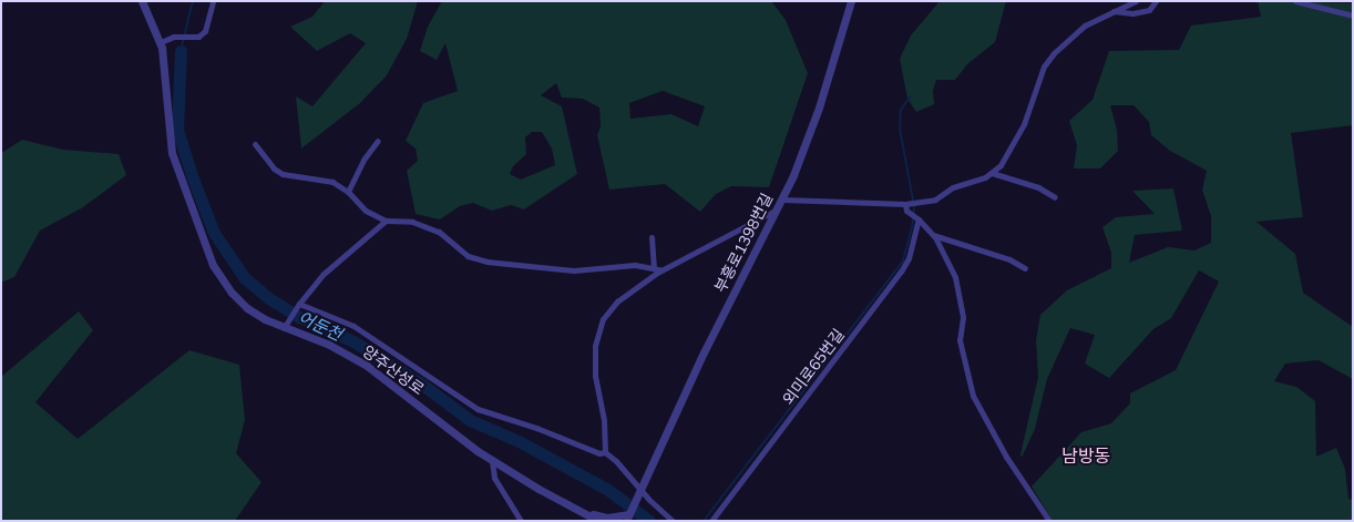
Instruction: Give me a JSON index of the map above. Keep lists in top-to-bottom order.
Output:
{
  "streets": {
    "street": ["부흥로1398번길", "외미로65번길", "양주산성로"]
  },
  "districts": ["남방동"],
  "water": ["어둔천"]
}
